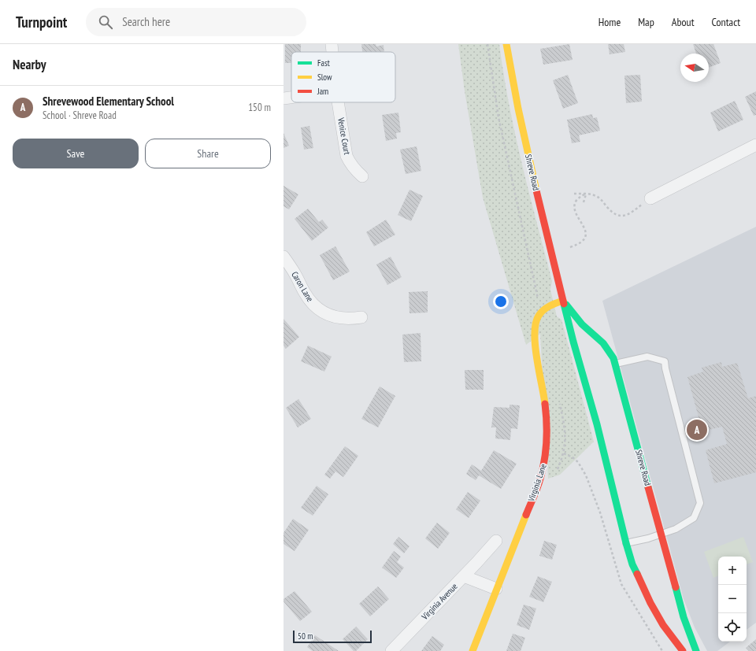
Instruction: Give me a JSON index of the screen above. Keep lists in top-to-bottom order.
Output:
{
  "streets": {
    "main road": ["Shreve Road", "Virginia Lane"],
    "street": ["Venice Court", "Caron Lane", "Virginia Avenue"]
  },
  "crossings": [
    ["Virginia Lane", "Virginia Avenue"]
  ],
  "legend": ["Fast", "Slow", "Jam"],
  "scale_bar": "50 m",
  "north": "left",
  "page": {
    "header": "Turnpoint",
    "search": "Search here",
    "nav": [
      "Home",
      "Map",
      "About",
      "Contact"
    ],
    "heading": "Nearby",
    "list": [
      {
        "mark": "A",
        "name": "Shrevewood Elementary School",
        "note": "School · Shreve Road",
        "value": "150 m"
      }
    ],
    "buttons": ["Save", "Share"],
    "pins": "A",
    "map_buttons": ["+", "−"],
    "scale": "50 m"
  }
}
